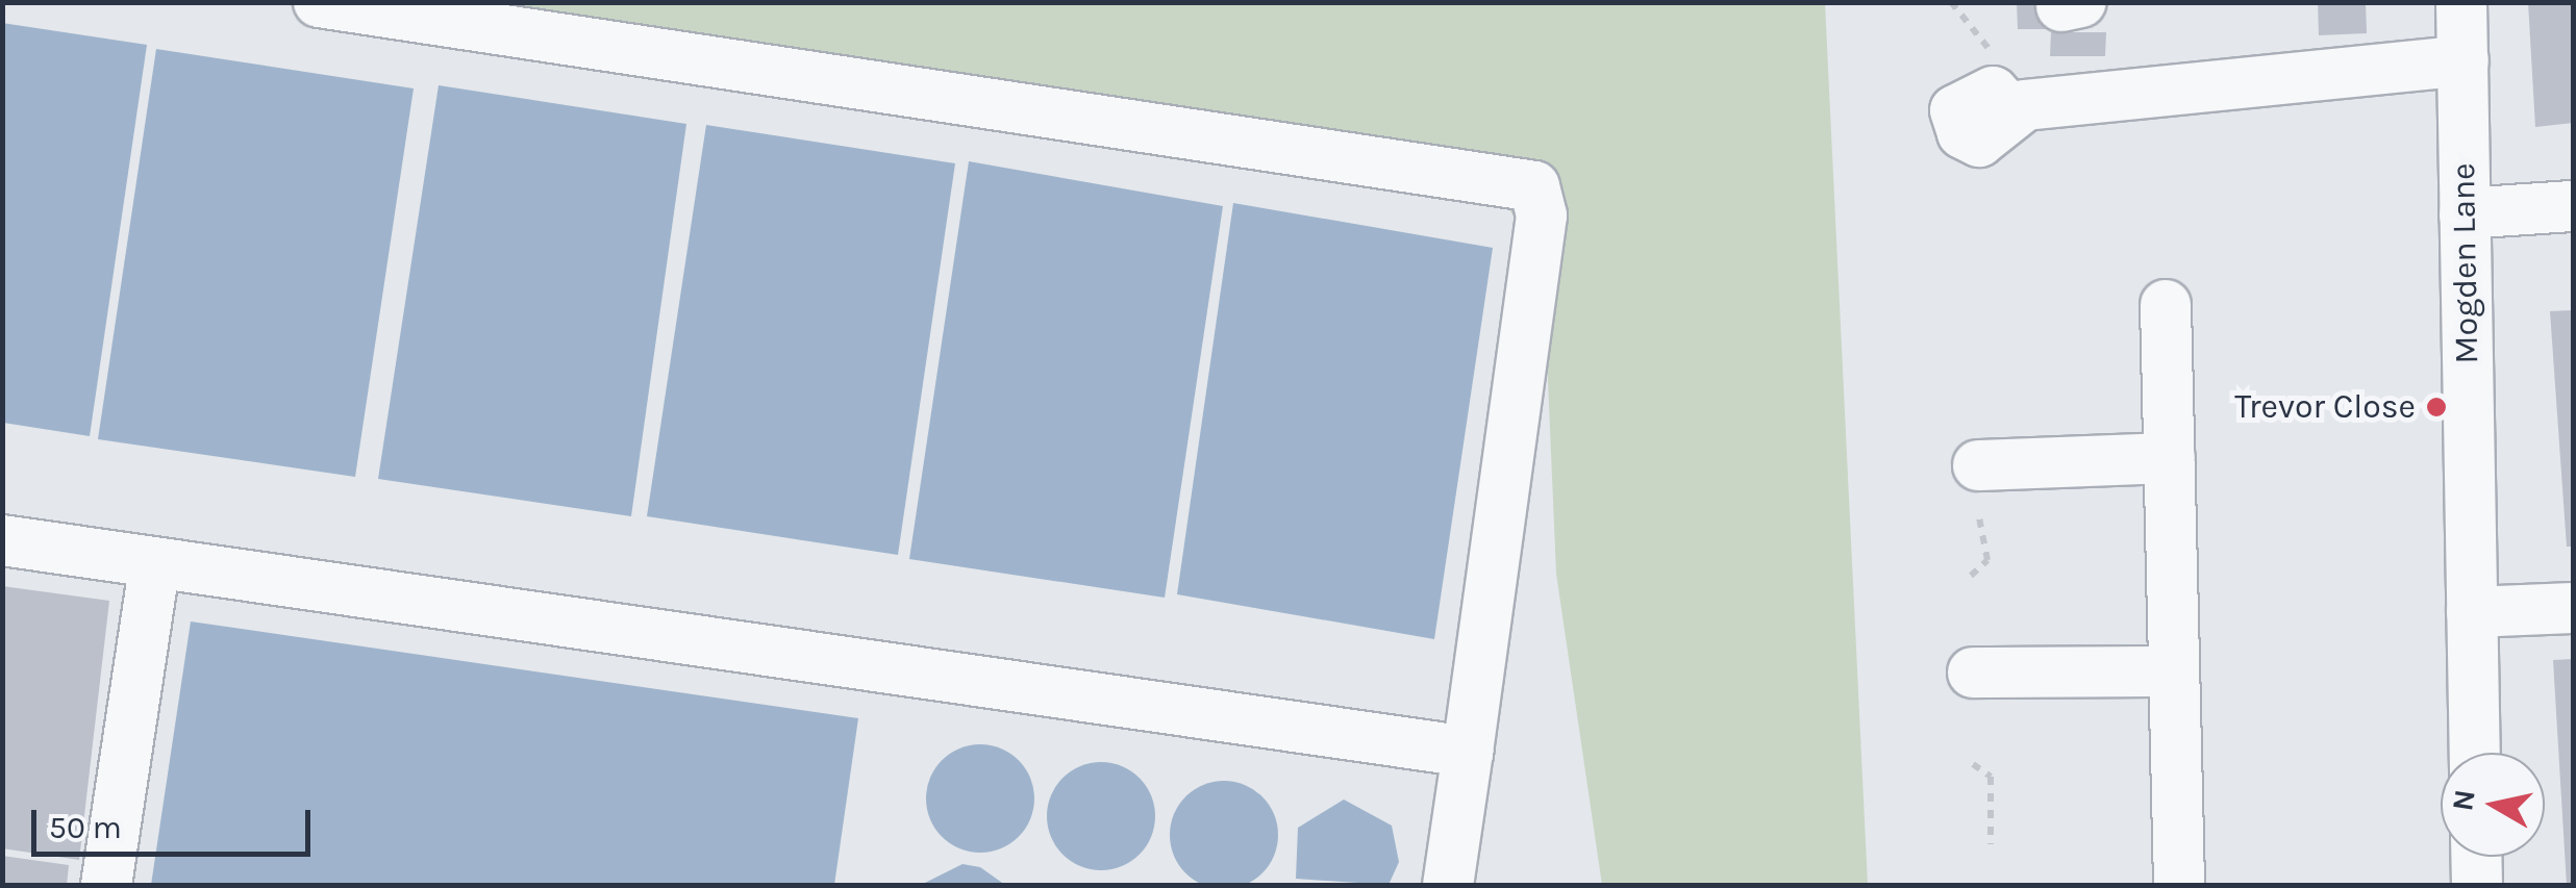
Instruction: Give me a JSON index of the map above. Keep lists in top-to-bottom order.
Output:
{
  "streets": {
    "street": ["Mogden Lane"]
  },
  "places": ["Trevor Close"],
  "scale_bar": "50 m",
  "north": "left"
}
